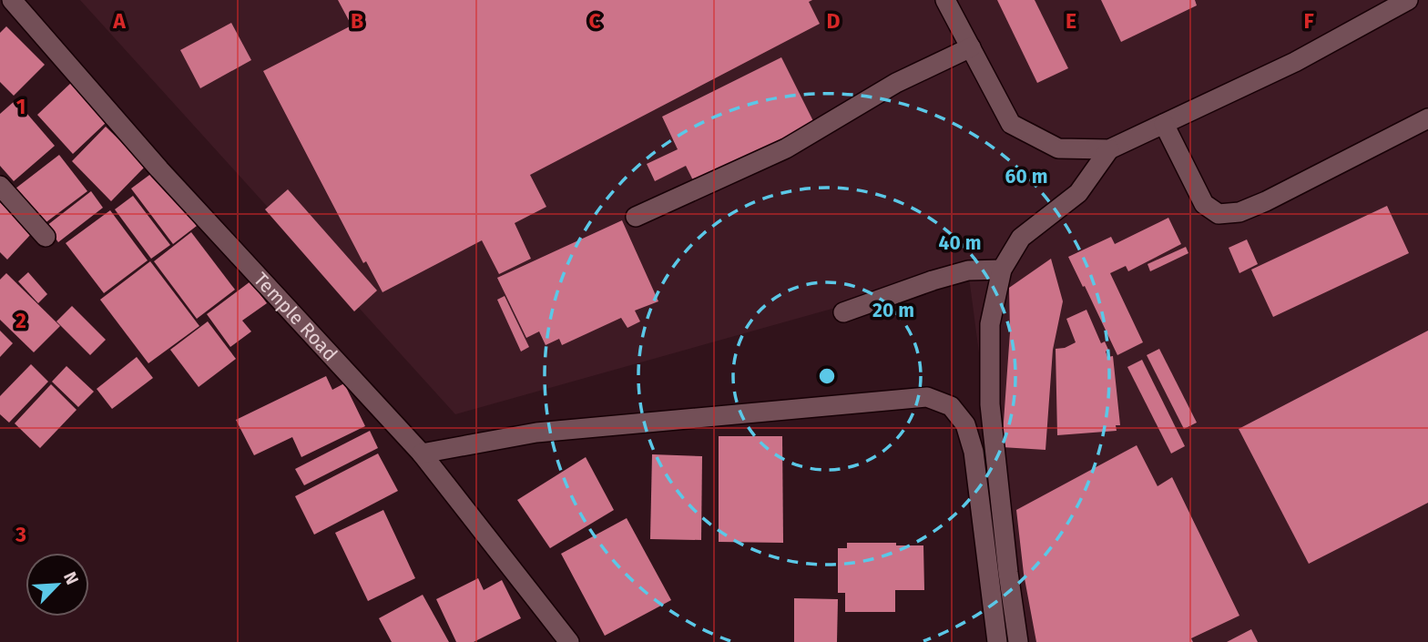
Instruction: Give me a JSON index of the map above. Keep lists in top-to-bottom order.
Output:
{
  "streets": {
    "street": ["Temple Road"]
  },
  "north": "top right",
  "grid": {
    "columns": [
      "A",
      "B",
      "C",
      "D",
      "E",
      "F"
    ],
    "rows": ["1", "2", "3"]
  },
  "rings": ["60 m", "40 m", "20 m"]
}
